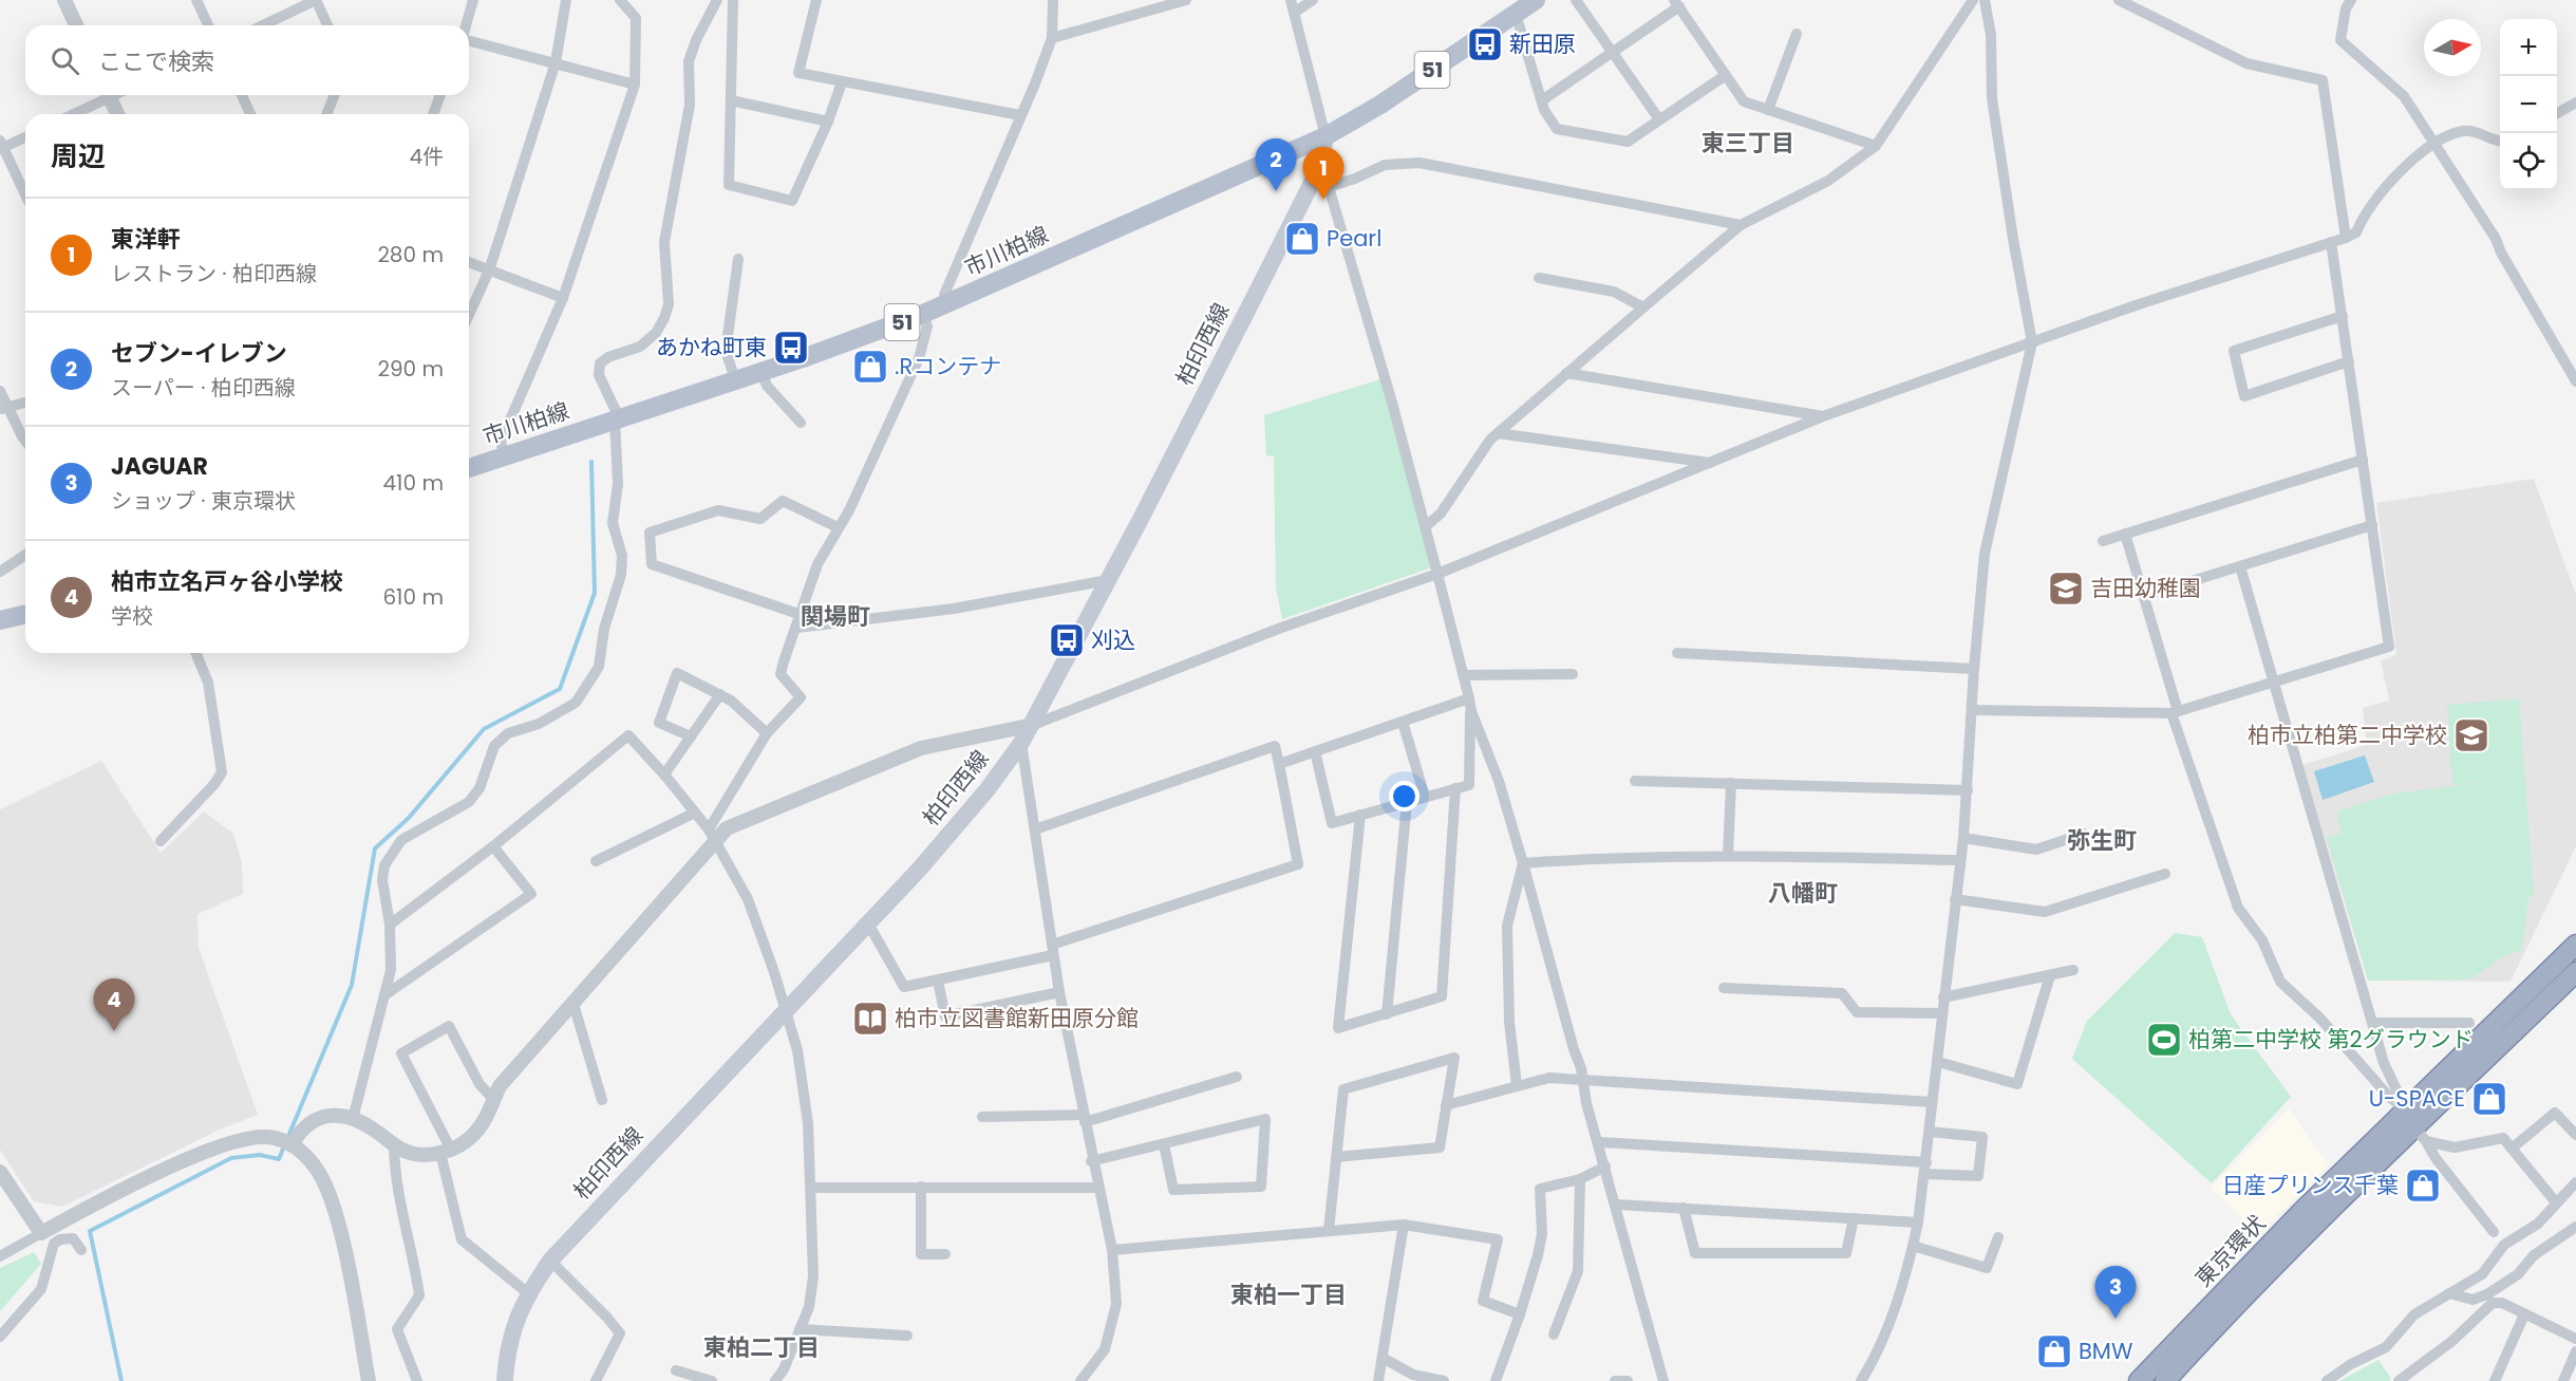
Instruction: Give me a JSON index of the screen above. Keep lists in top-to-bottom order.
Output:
{
  "streets": {
    "highway": ["東京環状"],
    "main road": ["51", "市川柏線", "柏印西線"]
  },
  "crossings": [
    ["市川柏線", "柏印西線"]
  ],
  "districts": [
    "東三丁目",
    "関場町",
    "弥生町",
    "八幡町",
    "東柏一丁目",
    "東柏二丁目"
  ],
  "places": {
    "bus stop": ["新田原", "あかね町東", "刈込"],
    "shop": [
      "Pearl",
      ".Rコンテナ",
      "U-SPACE",
      "日産プリンス千葉",
      "BMW"
    ],
    "school or university": ["吉田幼稚園", "柏市立柏第二中学校"],
    "library": ["柏市立図書館新田原分館"],
    "sports": ["柏第二中学校 第2グラウンド"]
  },
  "north": "right",
  "page": {
    "map_buttons": ["+", "−"],
    "search": "ここで検索",
    "heading": ["周辺", "4件"],
    "pins": [
      "2",
      "1",
      "4",
      "3"
    ],
    "list": [
      {
        "mark": "1",
        "name": "東洋軒",
        "note": "レストラン · 柏印西線",
        "value": "280 m"
      },
      {
        "mark": "2",
        "name": "セブン-イレブン",
        "note": "スーパー · 柏印西線",
        "value": "290 m"
      },
      {
        "mark": "3",
        "name": "JAGUAR",
        "note": "ショップ · 東京環状",
        "value": "410 m"
      },
      {
        "mark": "4",
        "name": "柏市立名戸ヶ谷小学校",
        "note": "学校",
        "value": "610 m"
      }
    ]
  }
}
